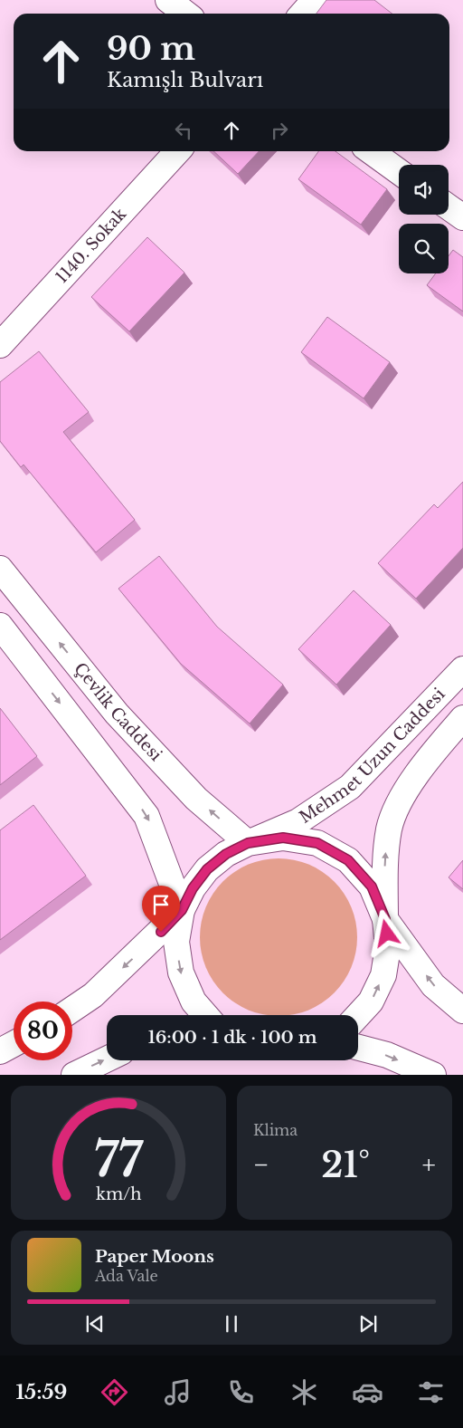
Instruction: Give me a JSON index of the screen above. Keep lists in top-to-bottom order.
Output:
{
  "streets": {
    "main road": ["1140. Sokak", "Çevlik Caddesi", "Mehmet Uzun Caddesi"]
  },
  "crossings": [
    ["Çevlik Caddesi", "Mehmet Uzun Caddesi"]
  ],
  "page": {
    "turn": ["90 m", "Kamışlı Bulvarı"],
    "limit": "80",
    "trip": "16:00 · 1 dk · 100 m",
    "tile": "Klima",
    "heat": ["−", "21°", "+"],
    "song": ["Paper Moons", "Ada Vale"],
    "tabs": "15:59",
    "gauge": ["77", "km/h"]
  }
}
